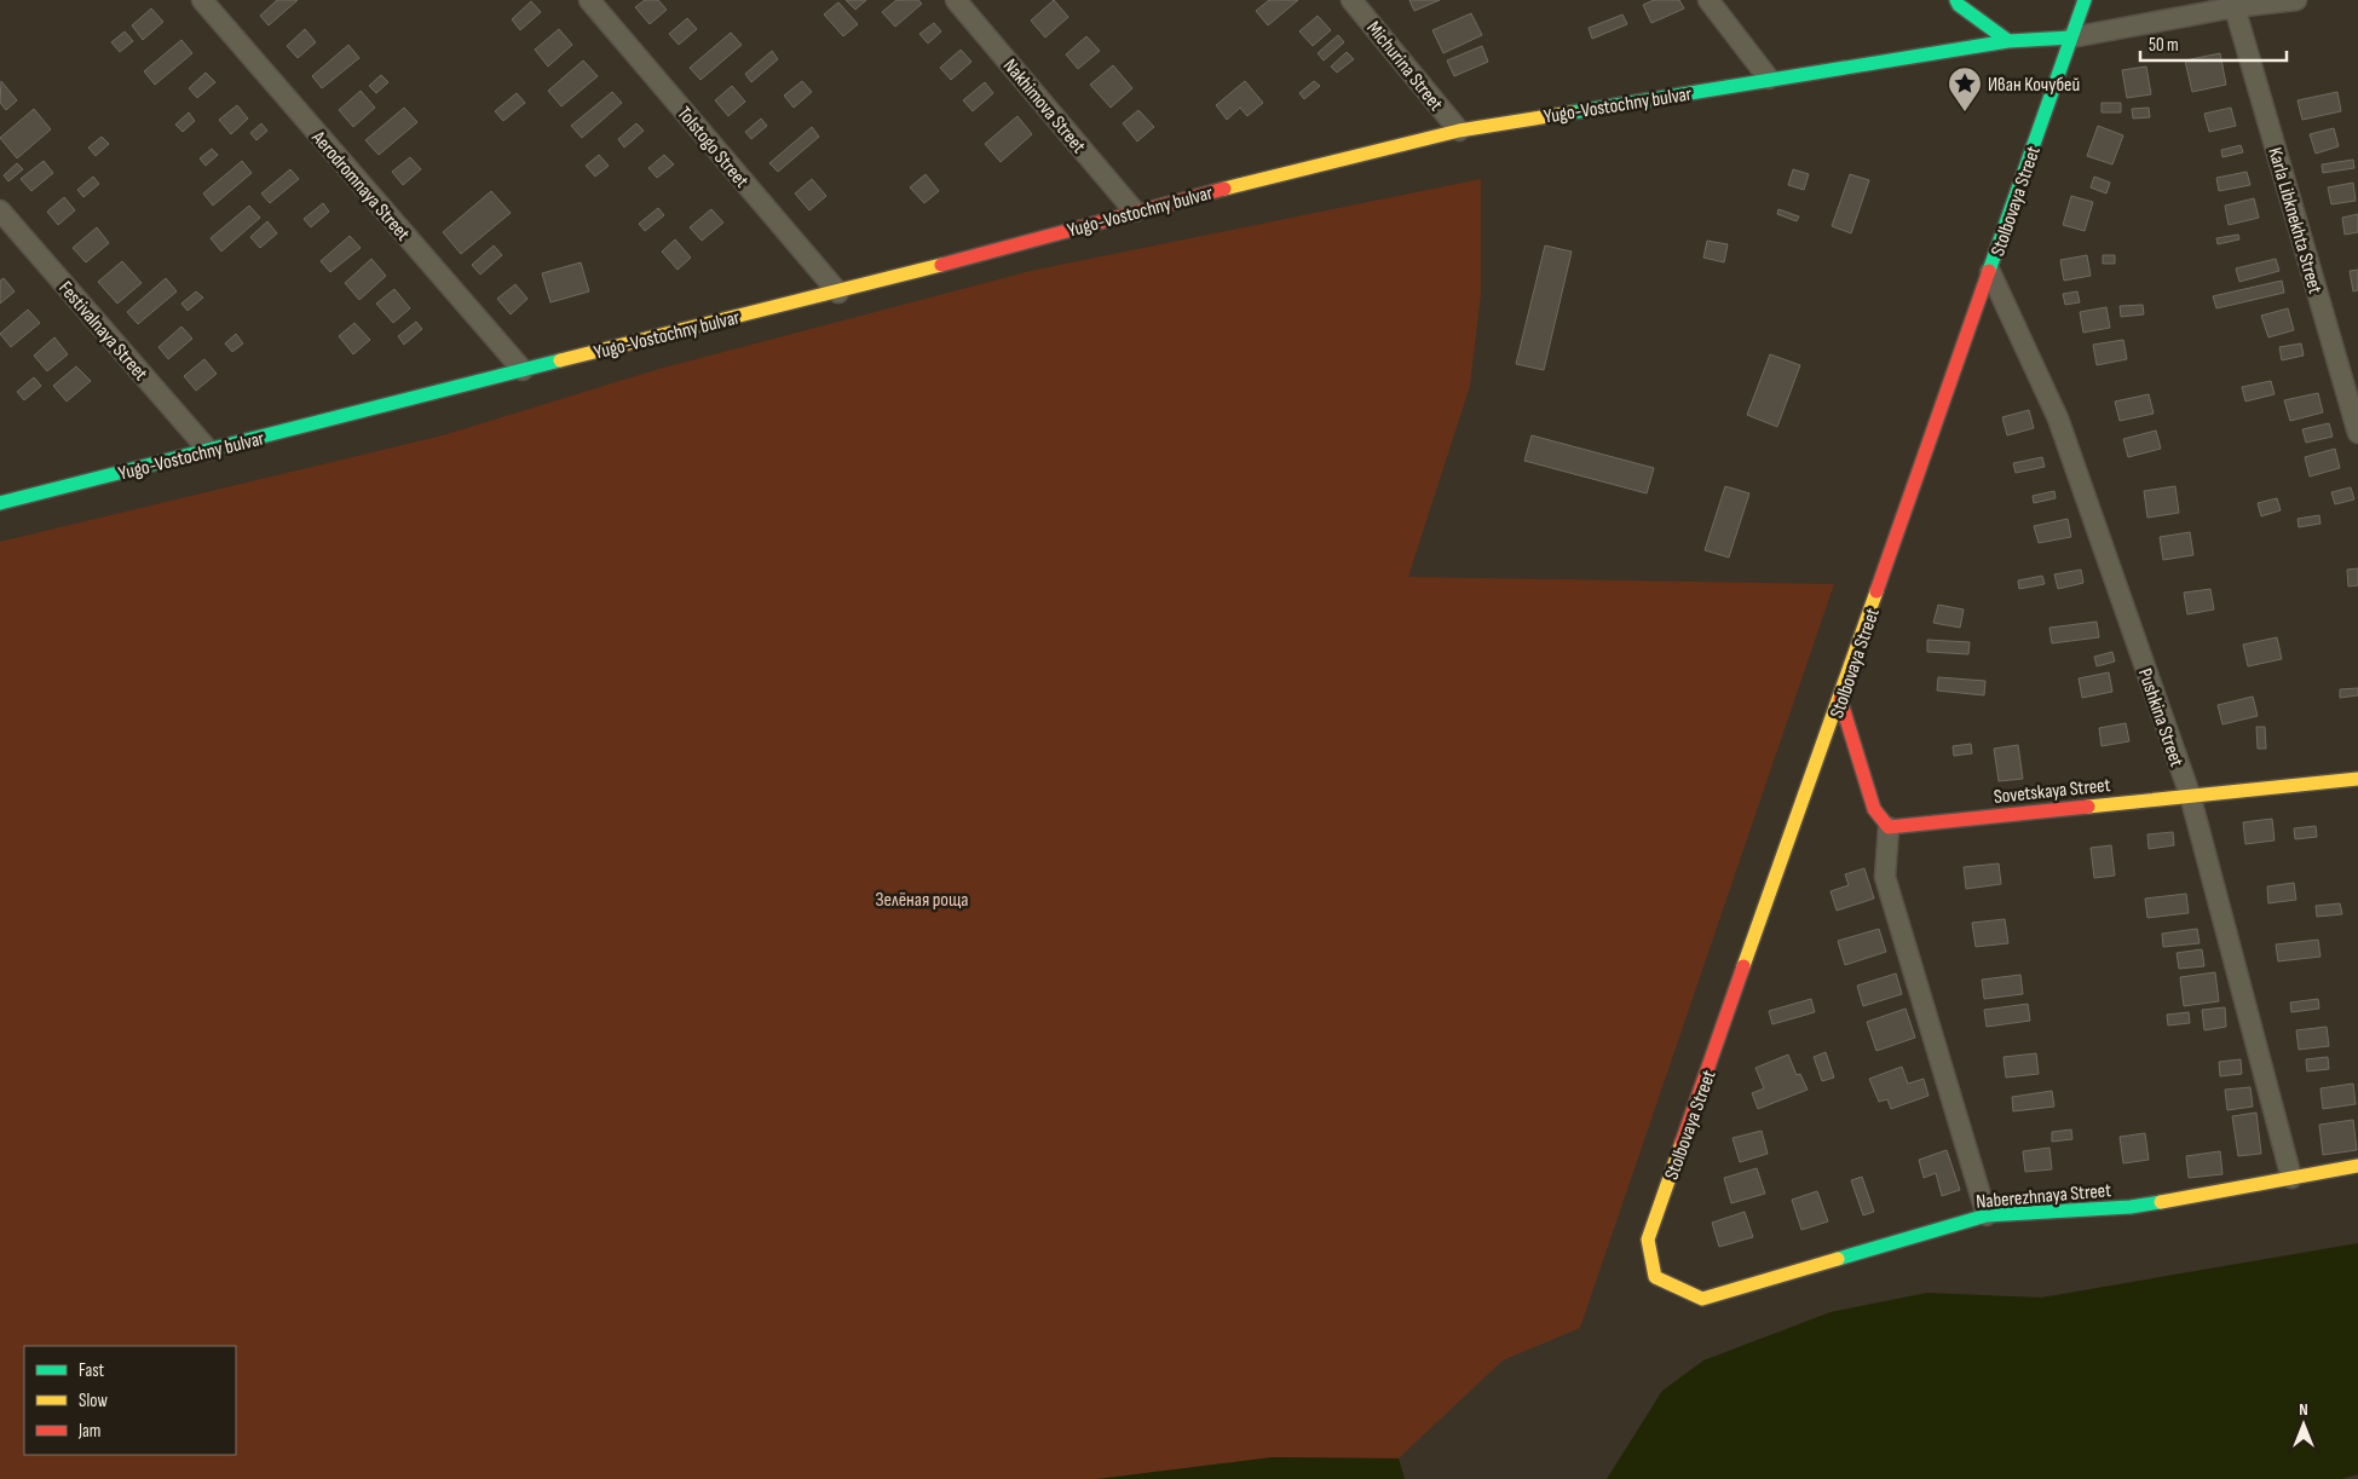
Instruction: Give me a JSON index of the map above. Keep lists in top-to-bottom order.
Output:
{
  "streets": {
    "street": [
      "Michurina Street",
      "Yugo-Vostochny bulvar",
      "Nakhimova Street",
      "Tolstogo Street",
      "Aerodromnaya Street",
      "Stolbovaya Street",
      "Karla Libknekhta Street",
      "Festivalnaya Street",
      "Pushkina Street",
      "Sovetskaya Street",
      "Naberezhnaya Street"
    ]
  },
  "crossings": [
    ["Michurina Street", "Yugo-Vostochny bulvar"],
    ["Yugo-Vostochny bulvar", "Nakhimova Street"],
    ["Yugo-Vostochny bulvar", "Tolstogo Street"],
    ["Yugo-Vostochny bulvar", "Aerodromnaya Street"],
    ["Yugo-Vostochny bulvar", "Stolbovaya Street"],
    ["Yugo-Vostochny bulvar", "Karla Libknekhta Street"],
    ["Yugo-Vostochny bulvar", "Festivalnaya Street"],
    ["Stolbovaya Street", "Pushkina Street"],
    ["Stolbovaya Street", "Naberezhnaya Street"],
    ["Pushkina Street", "Sovetskaya Street"],
    ["Pushkina Street", "Naberezhnaya Street"]
  ],
  "parks": ["Зелёная роща"],
  "places": {
    "place": ["Иван Кочубей"]
  },
  "legend": ["Fast", "Slow", "Jam"],
  "scale_bar": "50 m",
  "north": "top"
}
